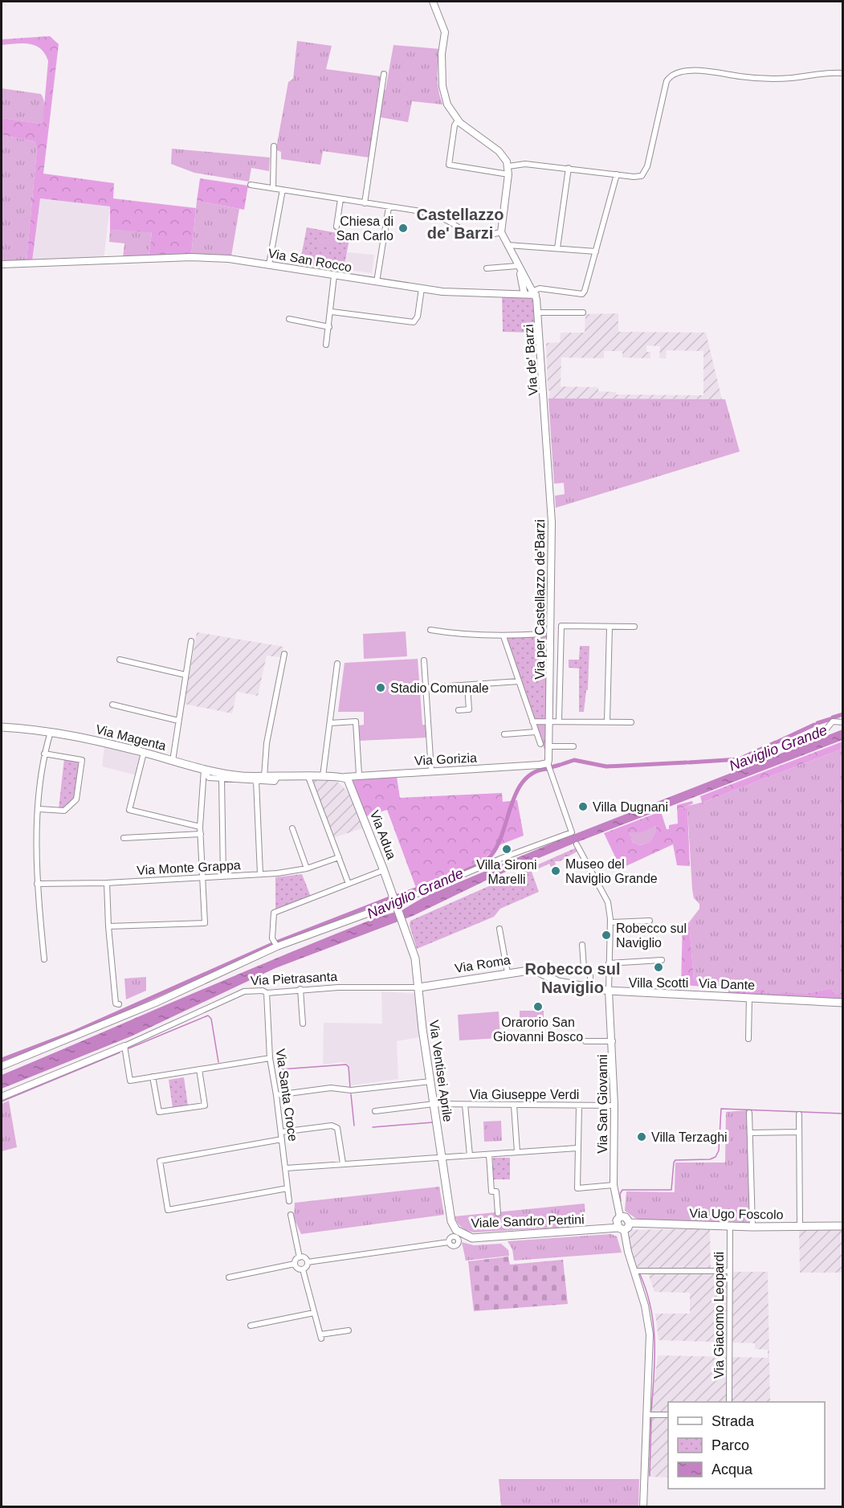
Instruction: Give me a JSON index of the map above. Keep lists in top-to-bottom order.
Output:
{
  "streets": {
    "main road": [
      "Via Magenta",
      "Via Adua",
      "Via Roma",
      "Via Dante",
      "Via Ventisei Aprile",
      "Via Ugo Foscolo",
      "Viale Sandro Pertini"
    ],
    "street": [
      "Via San Rocco",
      "Via de' Barzi",
      "Via per Castellazzo de'Barzi",
      "Via Gorizia",
      "Via Monte Grappa",
      "Via Pietrasanta",
      "Via Giuseppe Verdi",
      "Via Santa Croce",
      "Via San Giovanni",
      "Via Giacomo Leopardi"
    ]
  },
  "crossings": [
    ["Via San Rocco", "Via de' Barzi"],
    ["Via de' Barzi", "Via per Castellazzo de'Barzi"],
    ["Via per Castellazzo de'Barzi", "Via Gorizia"],
    ["Via Magenta", "Via Gorizia"],
    ["Via Magenta", "Via Adua"],
    ["Via Gorizia", "Via Adua"],
    ["Via Roma", "Via Pietrasanta"],
    ["Via Roma", "Via Dante"],
    ["Via Roma", "Via Ventisei Aprile"],
    ["Via Pietrasanta", "Via Ventisei Aprile"],
    ["Via Pietrasanta", "Via Santa Croce"],
    ["Via Dante", "Via San Giovanni"],
    ["Via Ventisei Aprile", "Via Giuseppe Verdi"],
    ["Via Ventisei Aprile", "Viale Sandro Pertini"],
    ["Via Giuseppe Verdi", "Via San Giovanni"],
    ["Via San Giovanni", "Via Ugo Foscolo"],
    ["Via San Giovanni", "Viale Sandro Pertini"],
    ["Via Ugo Foscolo", "Viale Sandro Pertini"],
    ["Via Ugo Foscolo", "Via Giacomo Leopardi"]
  ],
  "districts": ["Castellazzo de' Barzi", "Robecco sul Naviglio"],
  "water": ["Naviglio Grande"],
  "places": [
    "Chiesa di San Carlo",
    "Stadio Comunale",
    "Villa Dugnani",
    "Villa Sironi Marelli",
    "Museo del Naviglio Grande",
    "Robecco sul Naviglio",
    "Villa Scotti",
    "Orarorio San Giovanni Bosco",
    "Villa Terzaghi"
  ],
  "legend": ["Strada", "Parco", "Acqua"]
}
